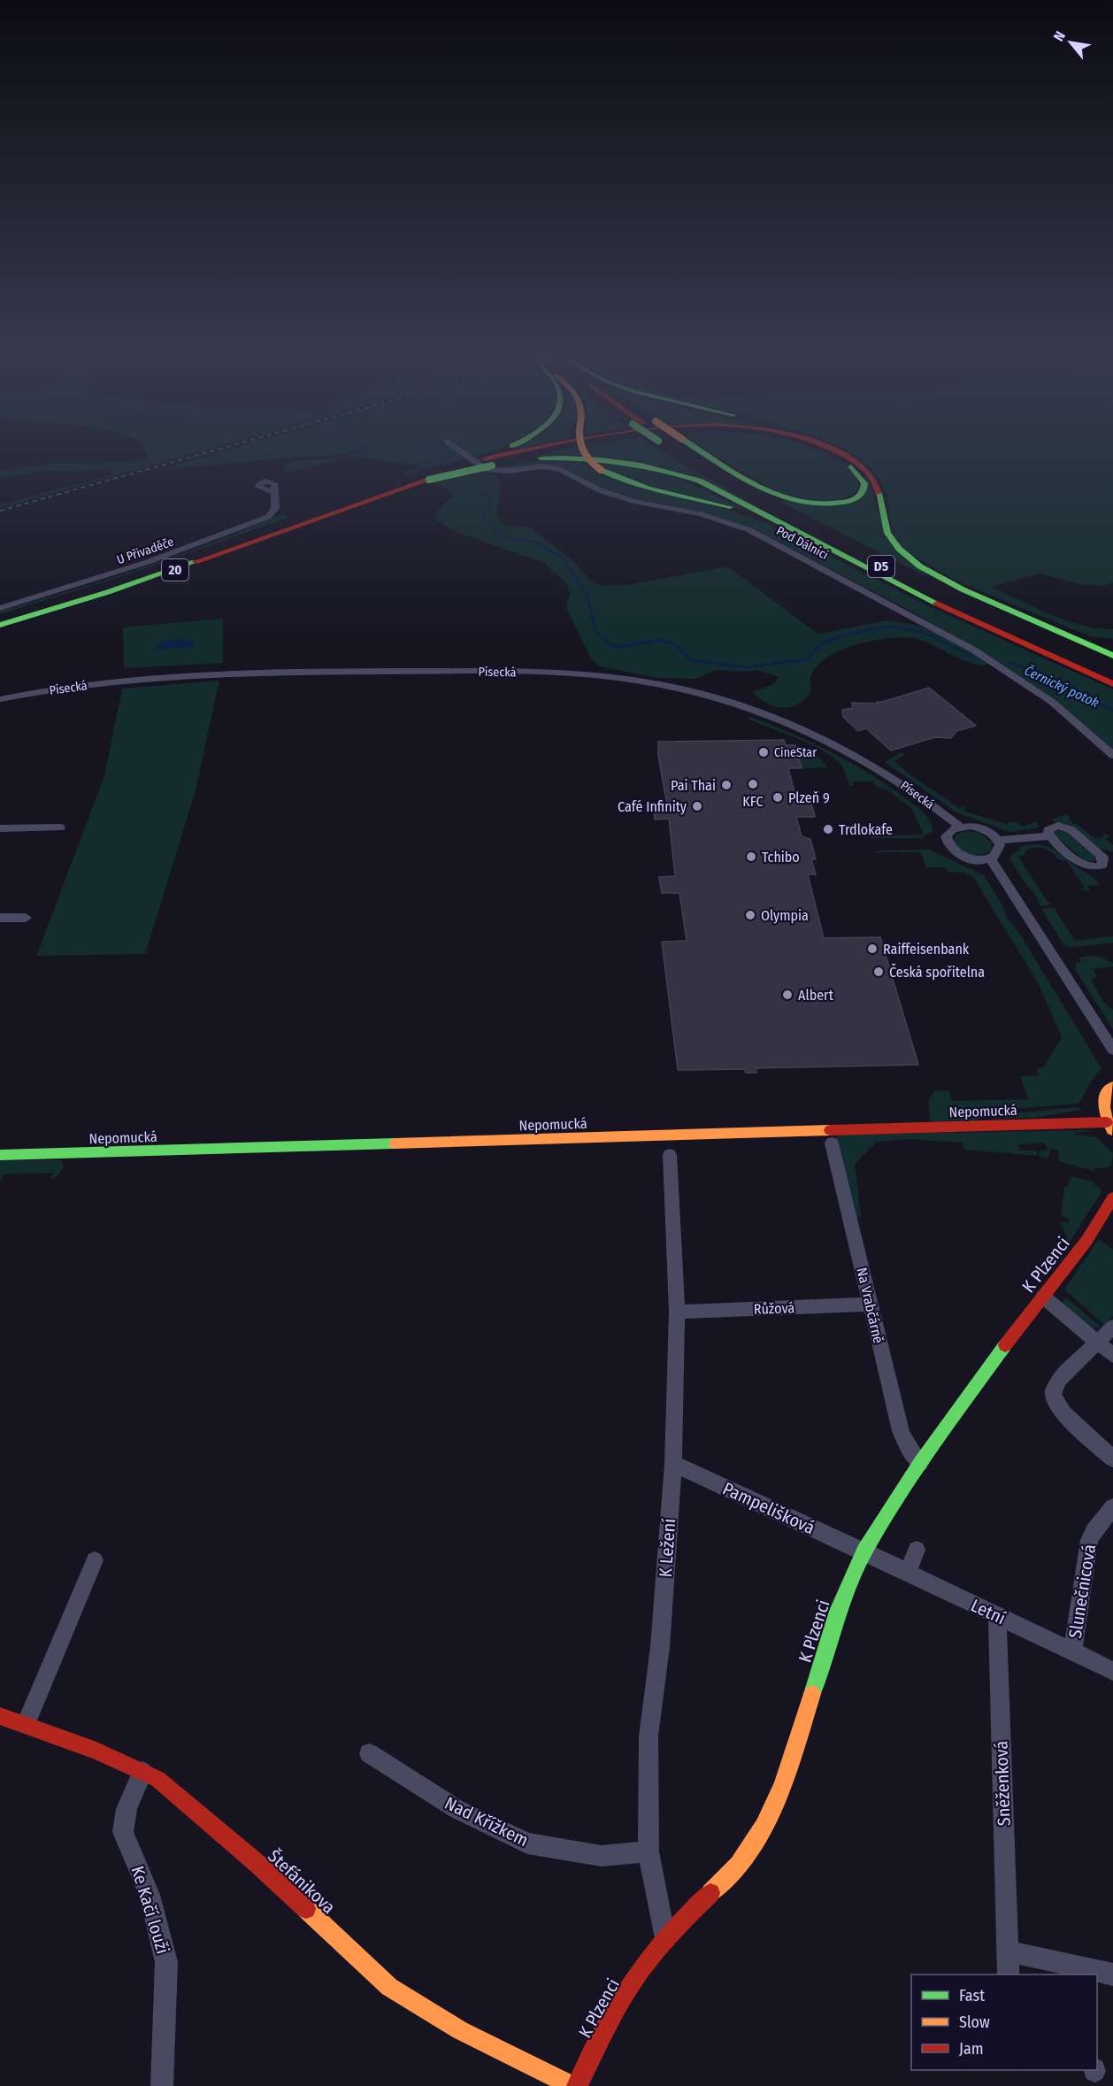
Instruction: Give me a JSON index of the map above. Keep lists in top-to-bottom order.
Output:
{
  "streets": {
    "main road": [
      "D5",
      "20",
      "Nepomucká",
      "K Plzenci",
      "Štefánikova"
    ],
    "street": [
      "Pod Dálnicí",
      "U Přivaděče",
      "Písecká",
      "Na Vrabčárně",
      "Růžová",
      "Pampelišková",
      "K Ležení",
      "Slunečnicová",
      "Letní",
      "Sněženková",
      "Nad Křížkem",
      "Ke Kačí louži"
    ]
  },
  "crossings": [
    ["K Plzenci", "Na Vrabčárně"],
    ["K Plzenci", "Pampelišková"],
    ["K Plzenci", "K Ležení"],
    ["K Plzenci", "Letní"],
    ["K Plzenci", "Štefánikova"],
    ["Na Vrabčárně", "Růžová"],
    ["Růžová", "K Ležení"],
    ["Pampelišková", "K Ležení"],
    ["Pampelišková", "Letní"],
    ["K Ležení", "Nad Křížkem"],
    ["Slunečnicová", "Letní"],
    ["Letní", "Sněženková"],
    ["Štefánikova", "Ke Kačí louži"]
  ],
  "water": ["Černický potok"],
  "places": [
    "CineStar",
    "KFC",
    "Pai Thai",
    "Plzeň 9",
    "Café Infinity",
    "Trdlokafe",
    "Tchibo",
    "Olympia",
    "Raiffeisenbank",
    "Česká spořitelna",
    "Albert"
  ],
  "legend": ["Fast", "Slow", "Jam"],
  "north": "top left"
}
